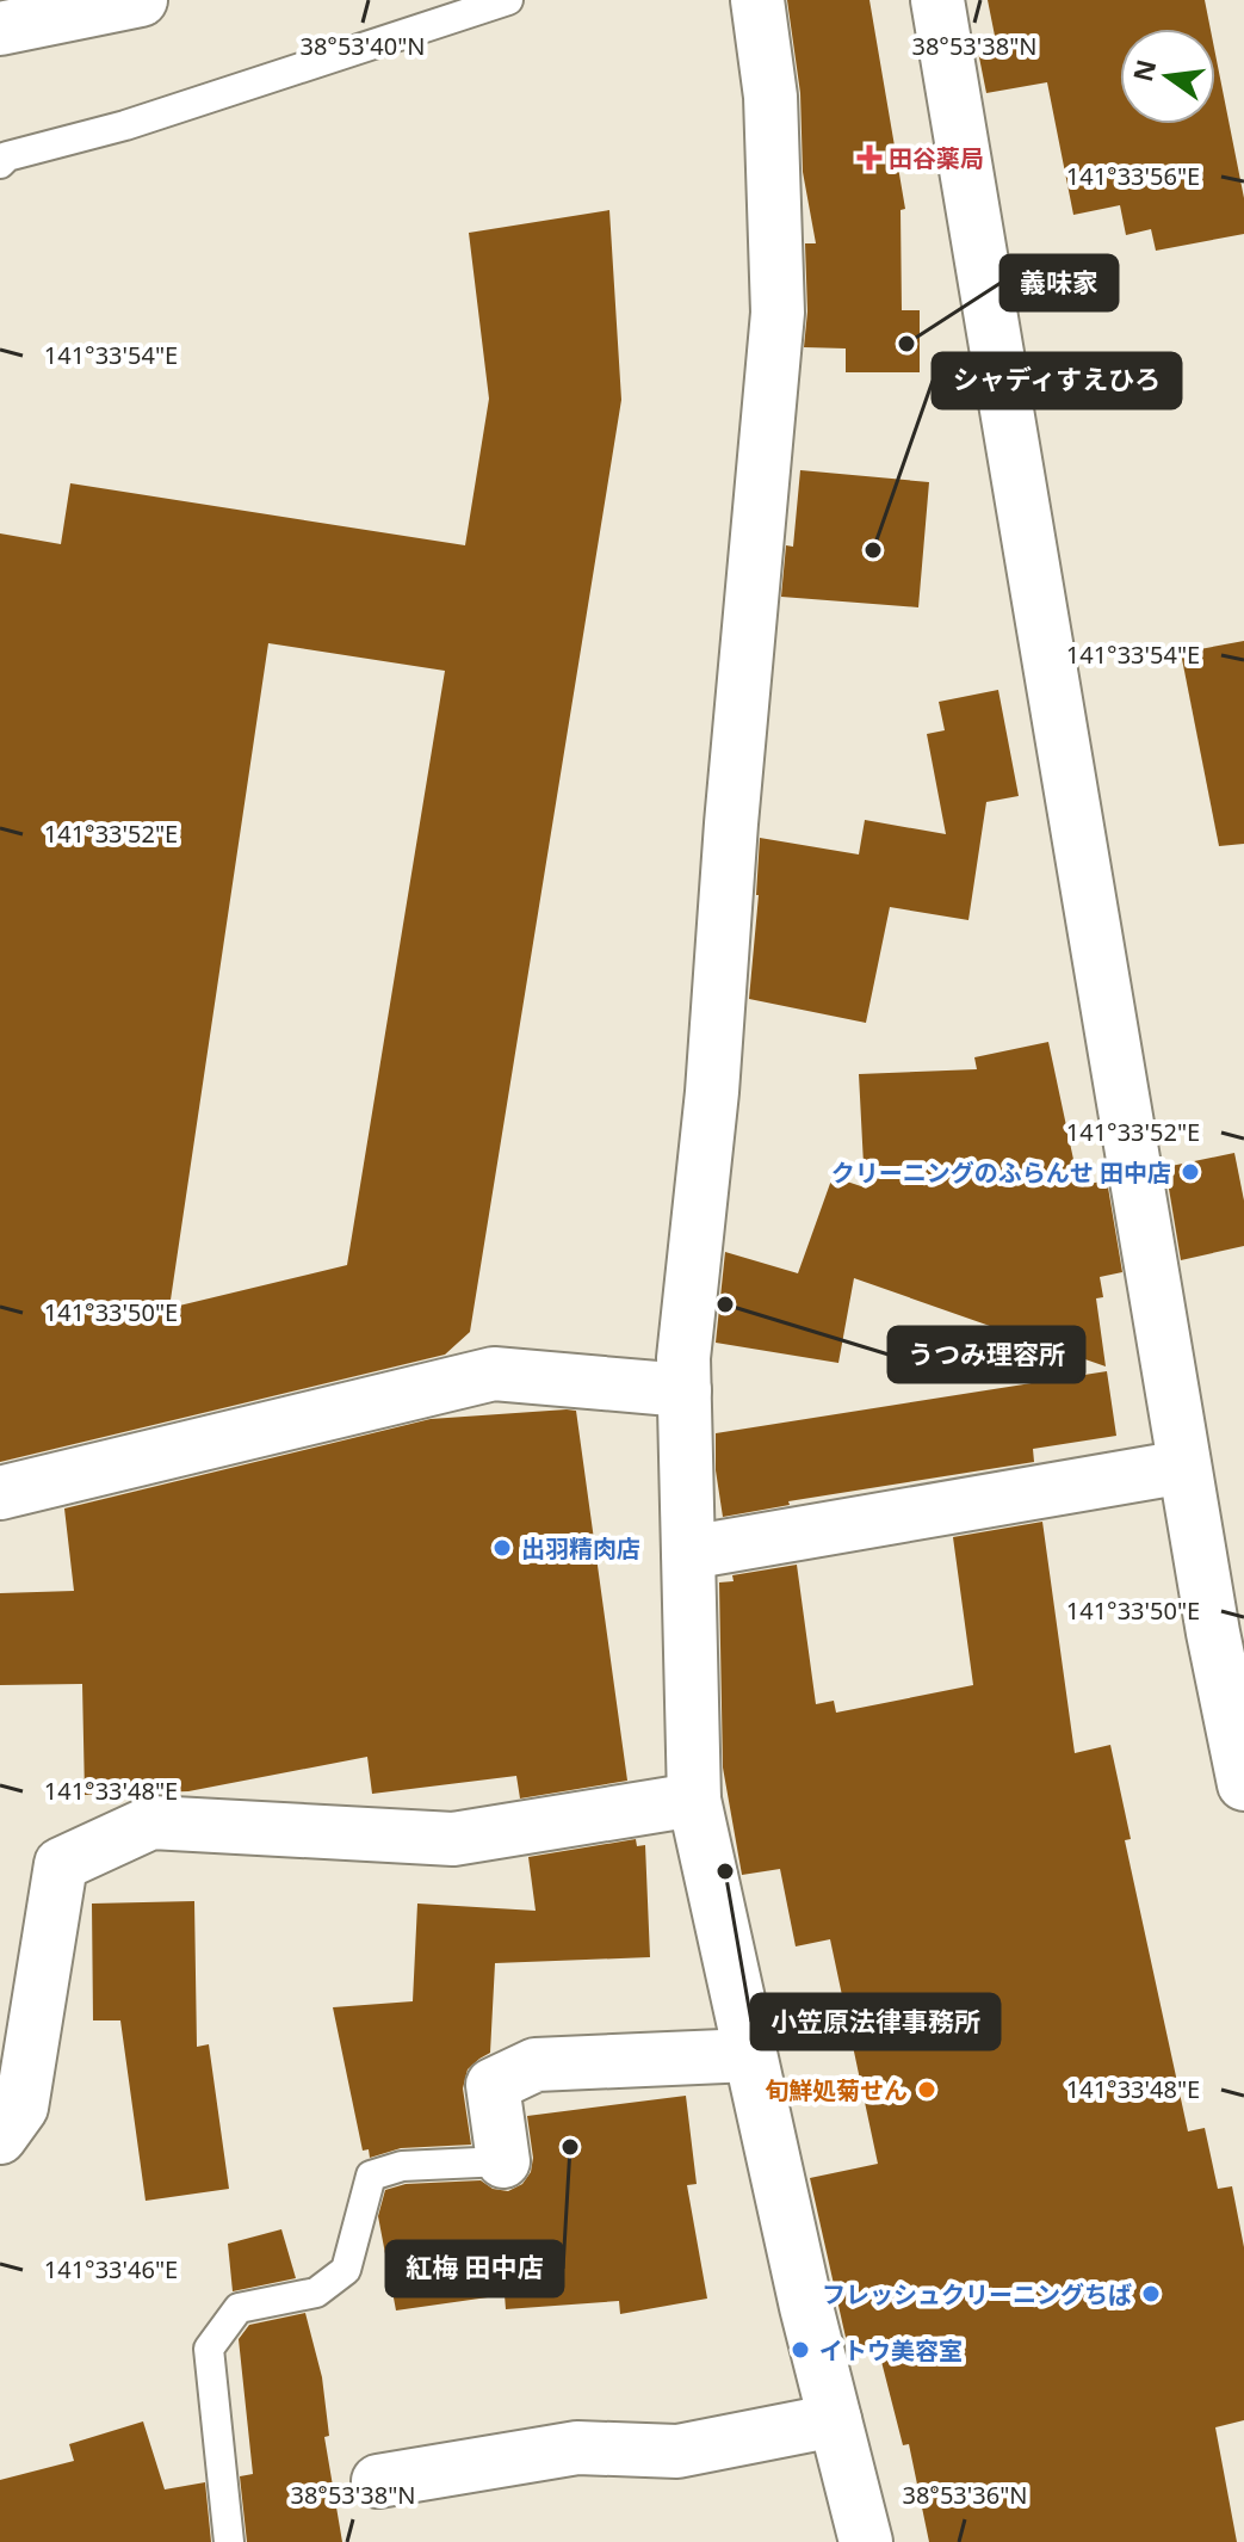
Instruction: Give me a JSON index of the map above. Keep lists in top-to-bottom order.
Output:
{
  "places": {
    "health": ["田谷薬局"],
    "other": [
      "義味家",
      "シャディすえひろ",
      "クリーニングのふらんせ 田中店",
      "うつみ理容所",
      "出羽精肉店",
      "小笠原法律事務所",
      "旬鮮処菊せん",
      "紅梅 田中店",
      "フレッシュクリーニングちば",
      "イトウ美容室"
    ]
  },
  "north": "left",
  "coordinates": [
    "38°53'40\"N",
    "38°53'38\"N",
    "141°33'56\"E",
    "141°33'54\"E",
    "141°33'52\"E",
    "141°33'50\"E",
    "141°33'48\"E",
    "141°33'46\"E",
    "38°53'36\"N"
  ]
}
